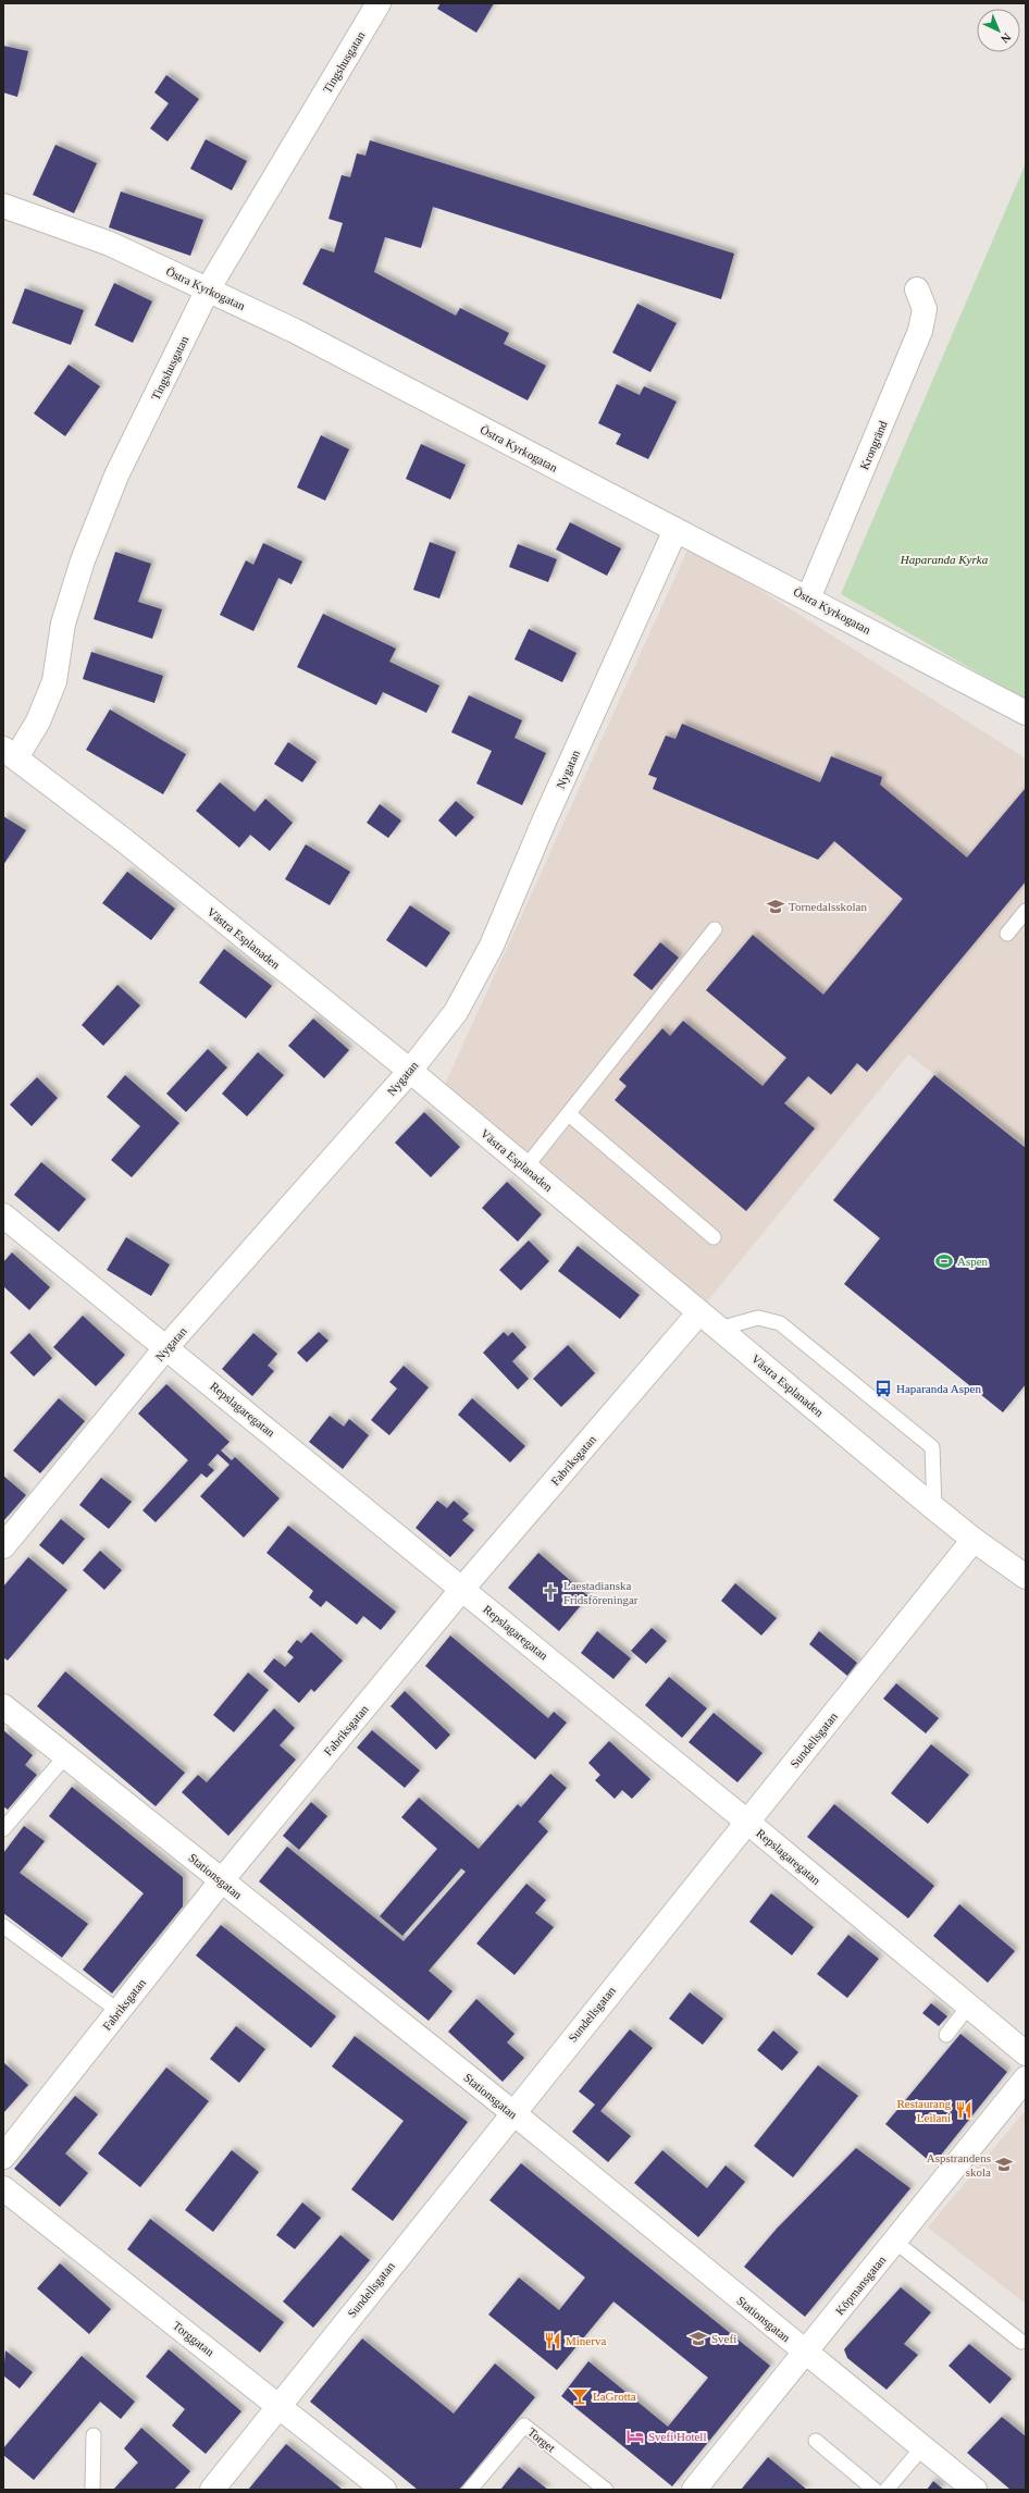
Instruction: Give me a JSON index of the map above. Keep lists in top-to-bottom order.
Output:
{
  "streets": {
    "street": [
      "Tingshusgatan",
      "Östra Kyrkogatan",
      "Krongränd",
      "Nygatan",
      "Västra Esplanaden",
      "Repslagaregatan",
      "Fabriksgatan",
      "Sundellsgatan",
      "Stationsgatan",
      "Köpmansgatan",
      "Torggatan"
    ],
    "lane": ["Torget"]
  },
  "crossings": [
    ["Tingshusgatan", "Östra Kyrkogatan"],
    ["Tingshusgatan", "Västra Esplanaden"],
    ["Östra Kyrkogatan", "Krongränd"],
    ["Östra Kyrkogatan", "Nygatan"],
    ["Nygatan", "Västra Esplanaden"],
    ["Nygatan", "Repslagaregatan"],
    ["Västra Esplanaden", "Fabriksgatan"],
    ["Västra Esplanaden", "Sundellsgatan"],
    ["Repslagaregatan", "Fabriksgatan"],
    ["Repslagaregatan", "Sundellsgatan"],
    ["Fabriksgatan", "Stationsgatan"],
    ["Sundellsgatan", "Stationsgatan"],
    ["Sundellsgatan", "Torggatan"],
    ["Stationsgatan", "Köpmansgatan"]
  ],
  "parks": ["Haparanda Kyrka"],
  "places": {
    "school or university": ["Tornedalsskolan", "Aspstrandens skola", "Svefi"],
    "sports": ["Aspen"],
    "bus stop": ["Haparanda Aspen"],
    "church": ["Laestadianska Fridsföreningar"],
    "restaurant": ["Restaurang Leilani", "Minerva"],
    "bar": ["LaGrotta"],
    "hotel": ["Svefi Hotell"]
  },
  "north": "bottom right"
}
